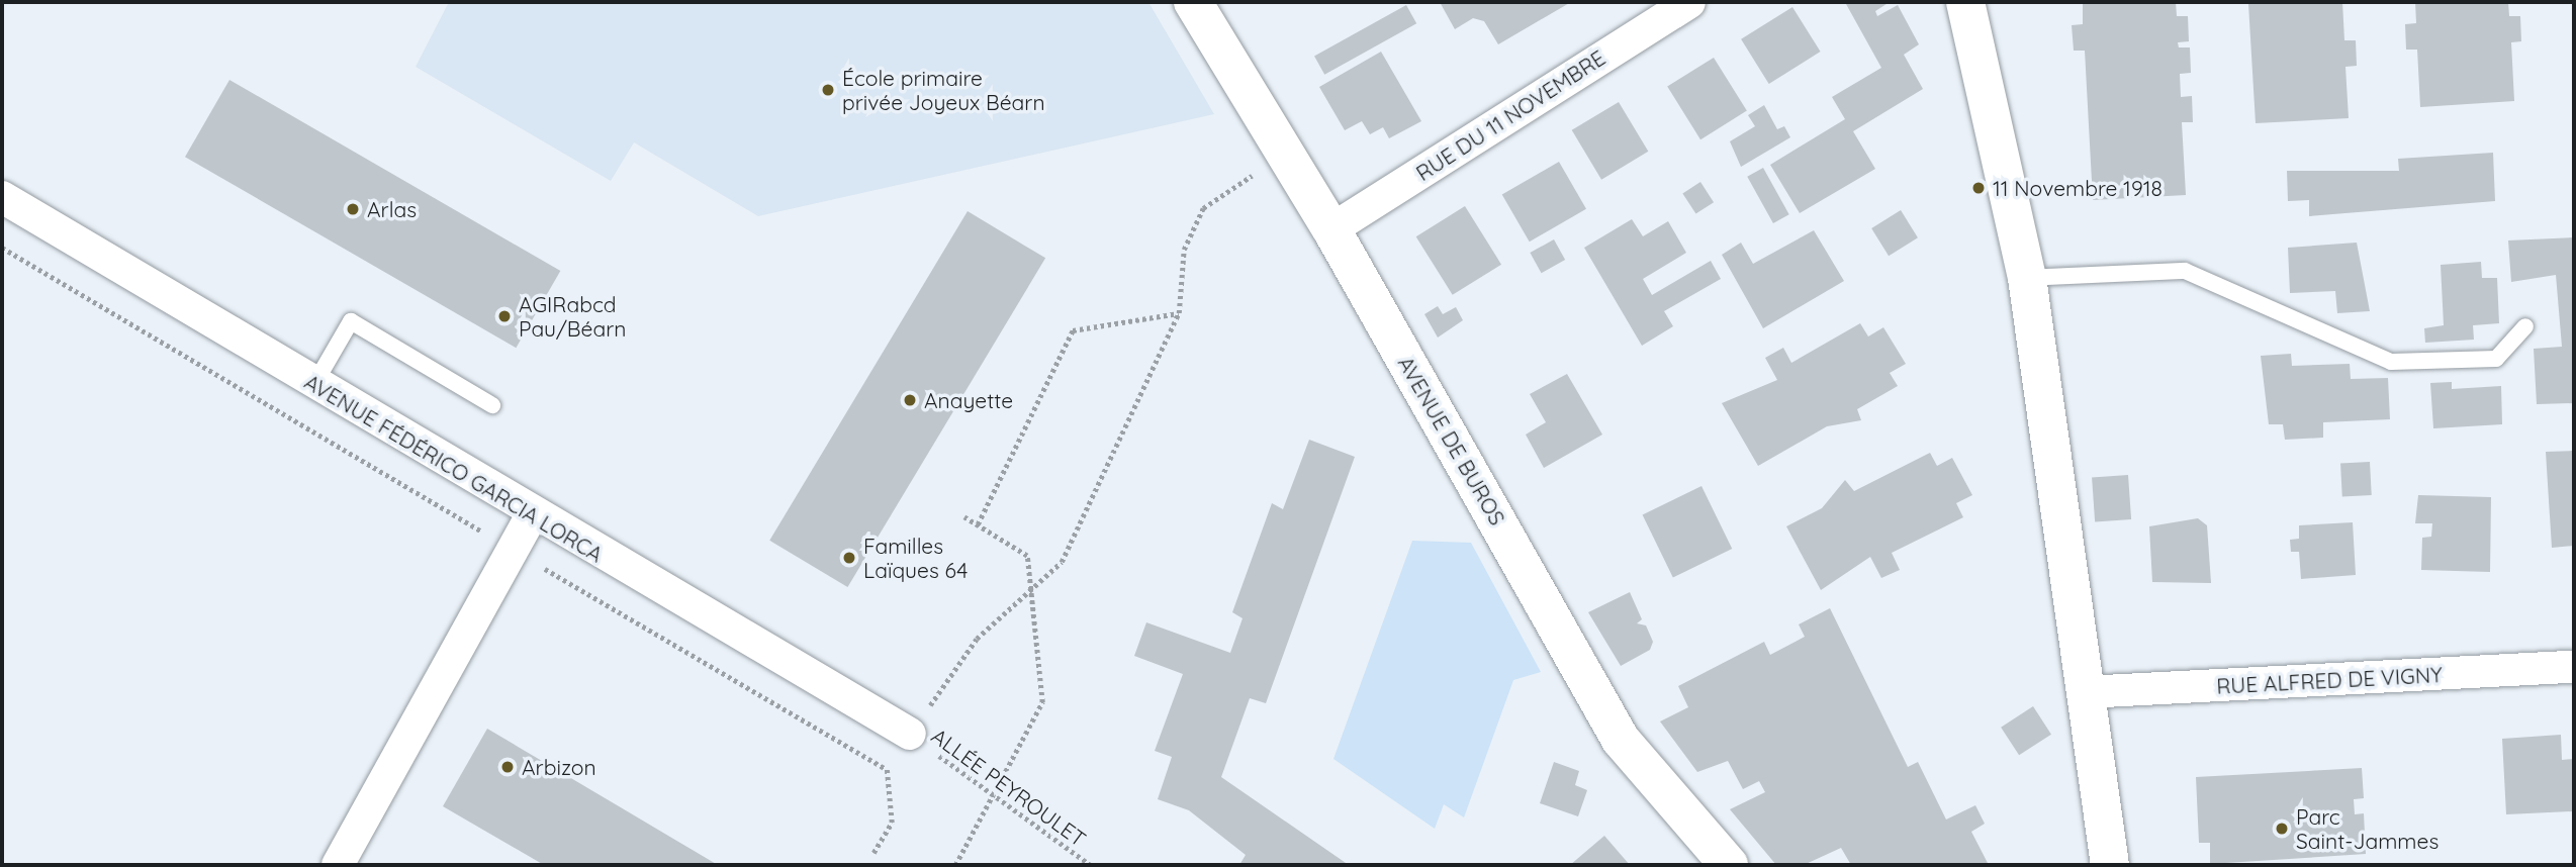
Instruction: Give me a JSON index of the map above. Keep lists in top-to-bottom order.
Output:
{
  "streets": {
    "street": [
      "RUE DU 11 NOVEMBRE",
      "AVENUE DE BUROS",
      "AVENUE FÉDÉRICO GARCIA LORCA",
      "RUE ALFRED DE VIGNY"
    ],
    "path": ["ALLÉE PEYROULET"]
  },
  "crossings": [
    ["RUE DU 11 NOVEMBRE", "AVENUE DE BUROS"],
    ["AVENUE FÉDÉRICO GARCIA LORCA", "ALLÉE PEYROULET"]
  ],
  "places": [
    "École primaire privée Joyeux Béarn",
    "11 Novembre 1918",
    "Arlas",
    "AGIRabcd Pau/Béarn",
    "Anayette",
    "Familles Laïques 64",
    "Arbizon",
    "Parc Saint-Jammes"
  ]
}
